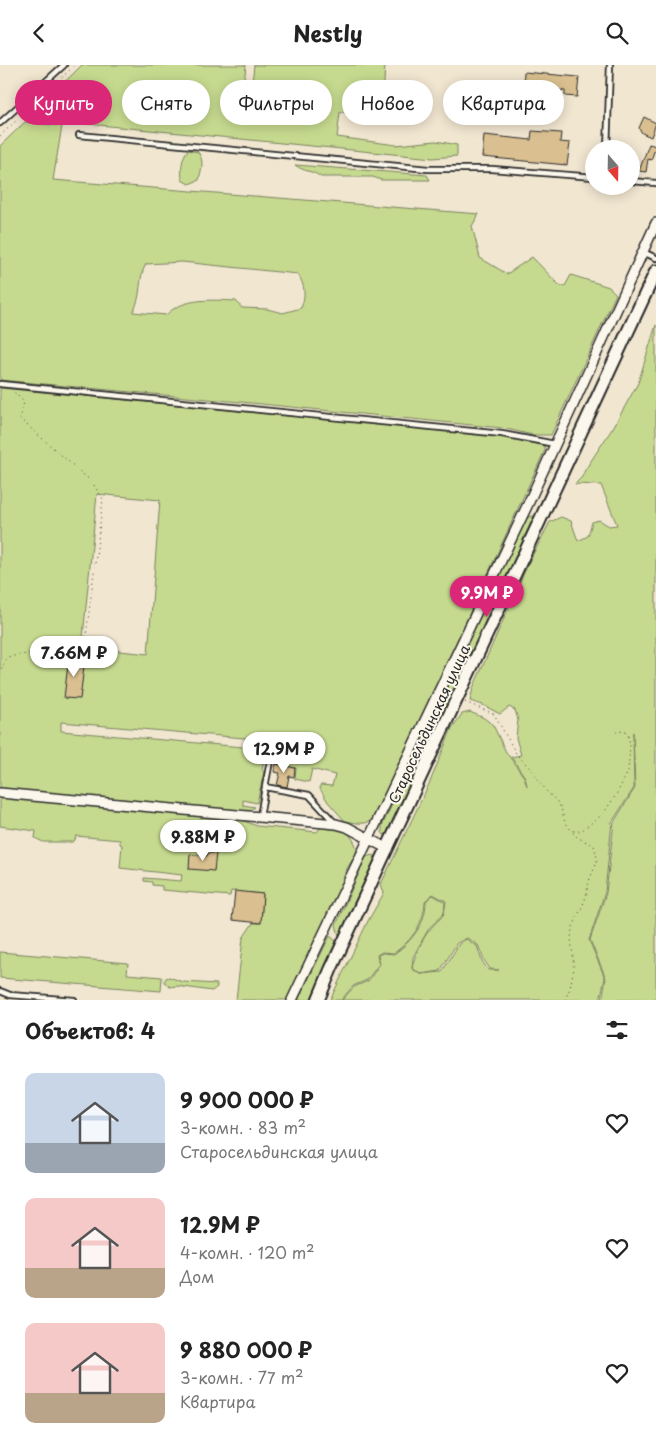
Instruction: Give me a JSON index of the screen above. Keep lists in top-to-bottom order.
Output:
{
  "streets": {
    "main road": ["Старосельдинская улица"]
  },
  "north": "bottom",
  "page": {
    "header": "Nestly",
    "chip": [
      "Купить",
      "Снять",
      "Фильтры",
      "Новое",
      "Квартира"
    ],
    "price": [
      "9.9M ₽",
      "7.66M ₽",
      "12.9M ₽",
      "9.88M ₽"
    ],
    "heading": "Объектов: 4",
    "list": [
      {
        "name": "9 900 000 ₽",
        "note": "3-комн. · 83 m² · Старосельдинская улица"
      },
      {
        "name": "12.9M ₽",
        "note": "4-комн. · 120 m² · Дом"
      },
      {
        "name": "9 880 000 ₽",
        "note": "3-комн. · 77 m² · Квартира"
      }
    ]
  }
}
